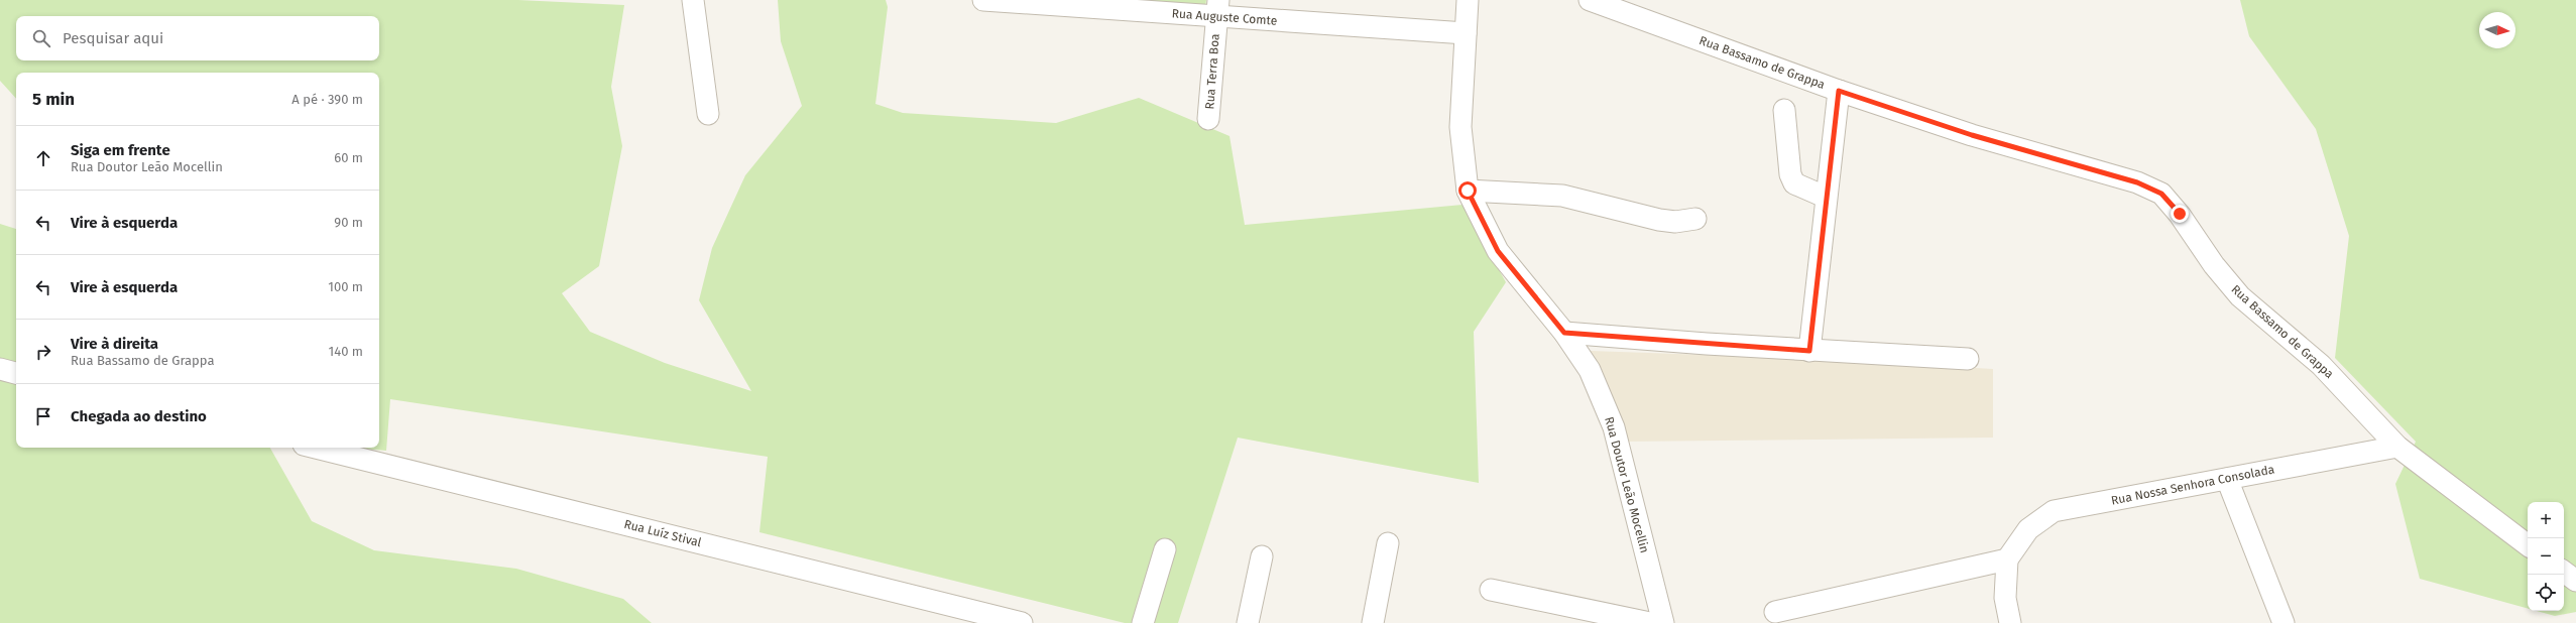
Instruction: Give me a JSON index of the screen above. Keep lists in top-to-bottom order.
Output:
{
  "streets": {
    "street": [
      "Rua Auguste Comte",
      "Rua Bassamo de Grappa",
      "Rua Terra Boa",
      "Rua Doutor Leão Mocellin",
      "Rua Nossa Senhora Consolada",
      "Rua Luíz Stival"
    ]
  },
  "crossings": [
    ["Rua Auguste Comte", "Rua Terra Boa"],
    ["Rua Auguste Comte", "Rua Doutor Leão Mocellin"],
    ["Rua Bassamo de Grappa", "Rua Nossa Senhora Consolada"]
  ],
  "north": "right",
  "page": {
    "search": "Pesquisar aqui",
    "heading": ["5 min", "A pé · 390 m"],
    "list": [
      ["Siga em frente", "Rua Doutor Leão Mocellin", "60 m"],
      ["Vire à esquerda", "90 m"],
      ["Vire à esquerda", "100 m"],
      ["Vire à direita", "Rua Bassamo de Grappa", "140 m"],
      "Chegada ao destino"
    ],
    "map_buttons": ["+", "−"]
  }
}
